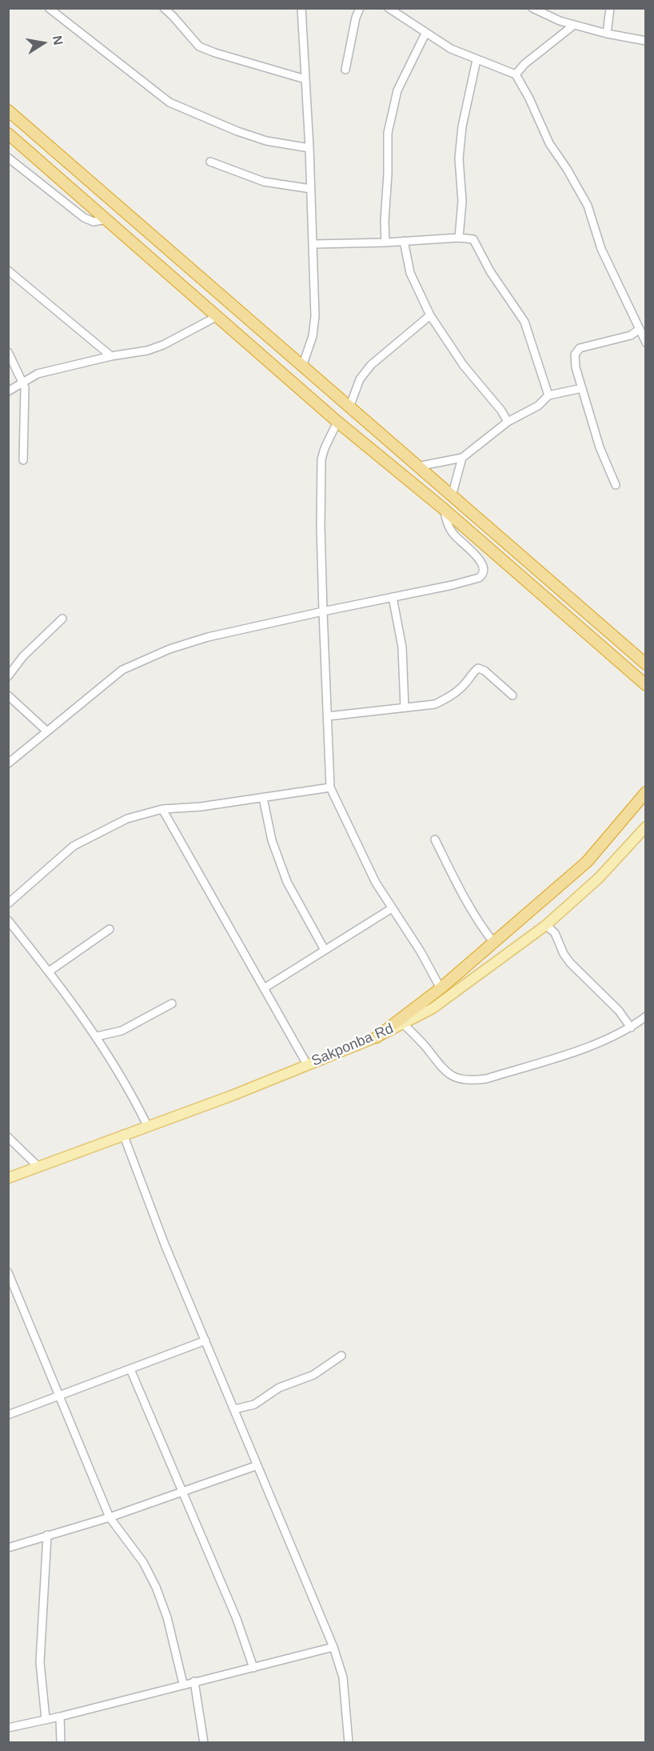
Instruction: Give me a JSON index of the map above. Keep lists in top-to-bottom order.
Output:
{
  "streets": {
    "main road": ["Sakponba Rd"]
  },
  "north": "right"
}
